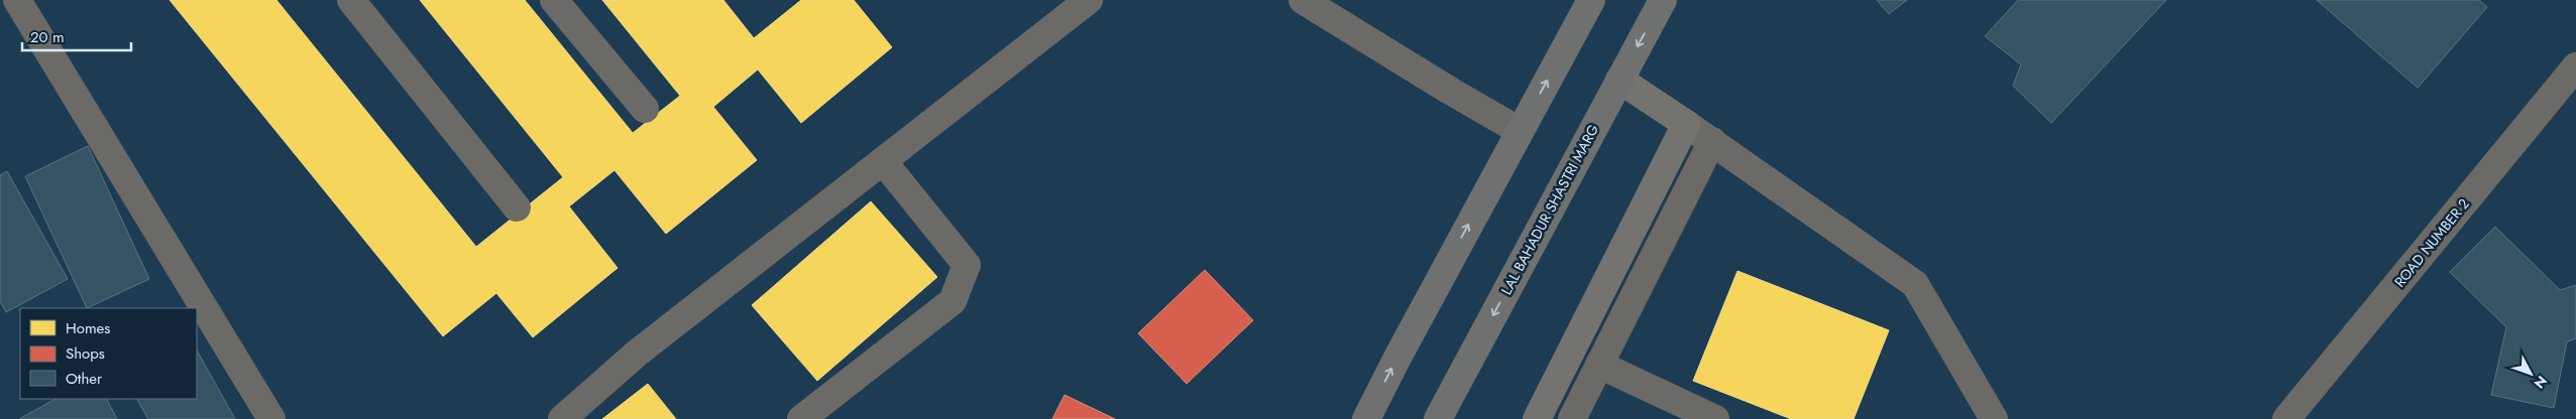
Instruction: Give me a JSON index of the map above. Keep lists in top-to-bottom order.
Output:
{
  "streets": {
    "main road": ["LAL BAHADUR SHASTRI MARG"],
    "street": ["ROAD NUMBER 2"]
  },
  "legend": ["Homes", "Shops", "Other"],
  "scale_bar": "20 m",
  "north": "bottom right"
}
